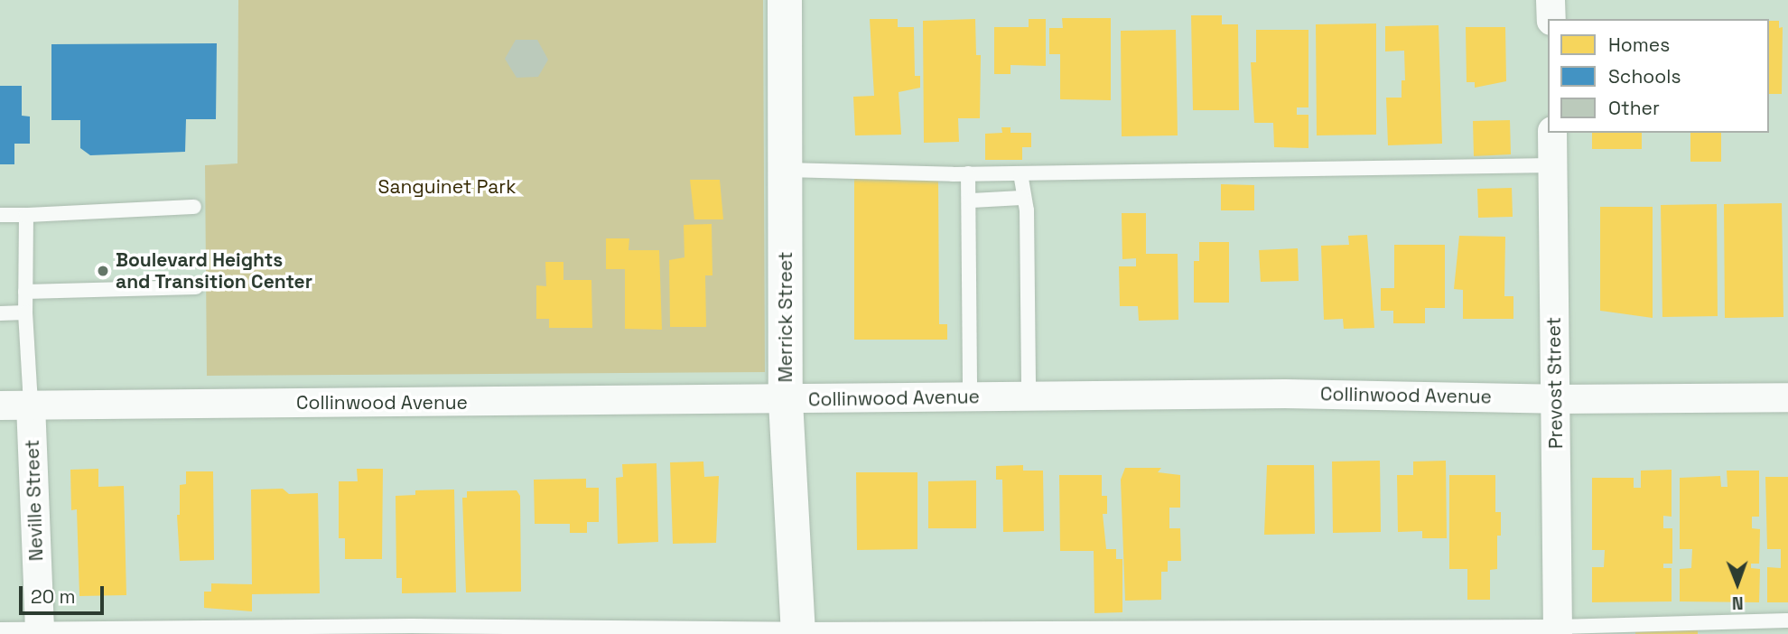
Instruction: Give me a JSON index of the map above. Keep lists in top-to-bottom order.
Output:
{
  "streets": {
    "street": [
      "Merrick Street",
      "Prevost Street",
      "Collinwood Avenue",
      "Neville Street"
    ]
  },
  "crossings": [
    ["Merrick Street", "Collinwood Avenue"],
    ["Prevost Street", "Collinwood Avenue"],
    ["Collinwood Avenue", "Neville Street"]
  ],
  "parks": ["Sanguinet Park"],
  "places": ["Boulevard Heights and Transition Center"],
  "legend": ["Homes", "Schools", "Other"],
  "scale_bar": "20 m",
  "north": "bottom"
}
